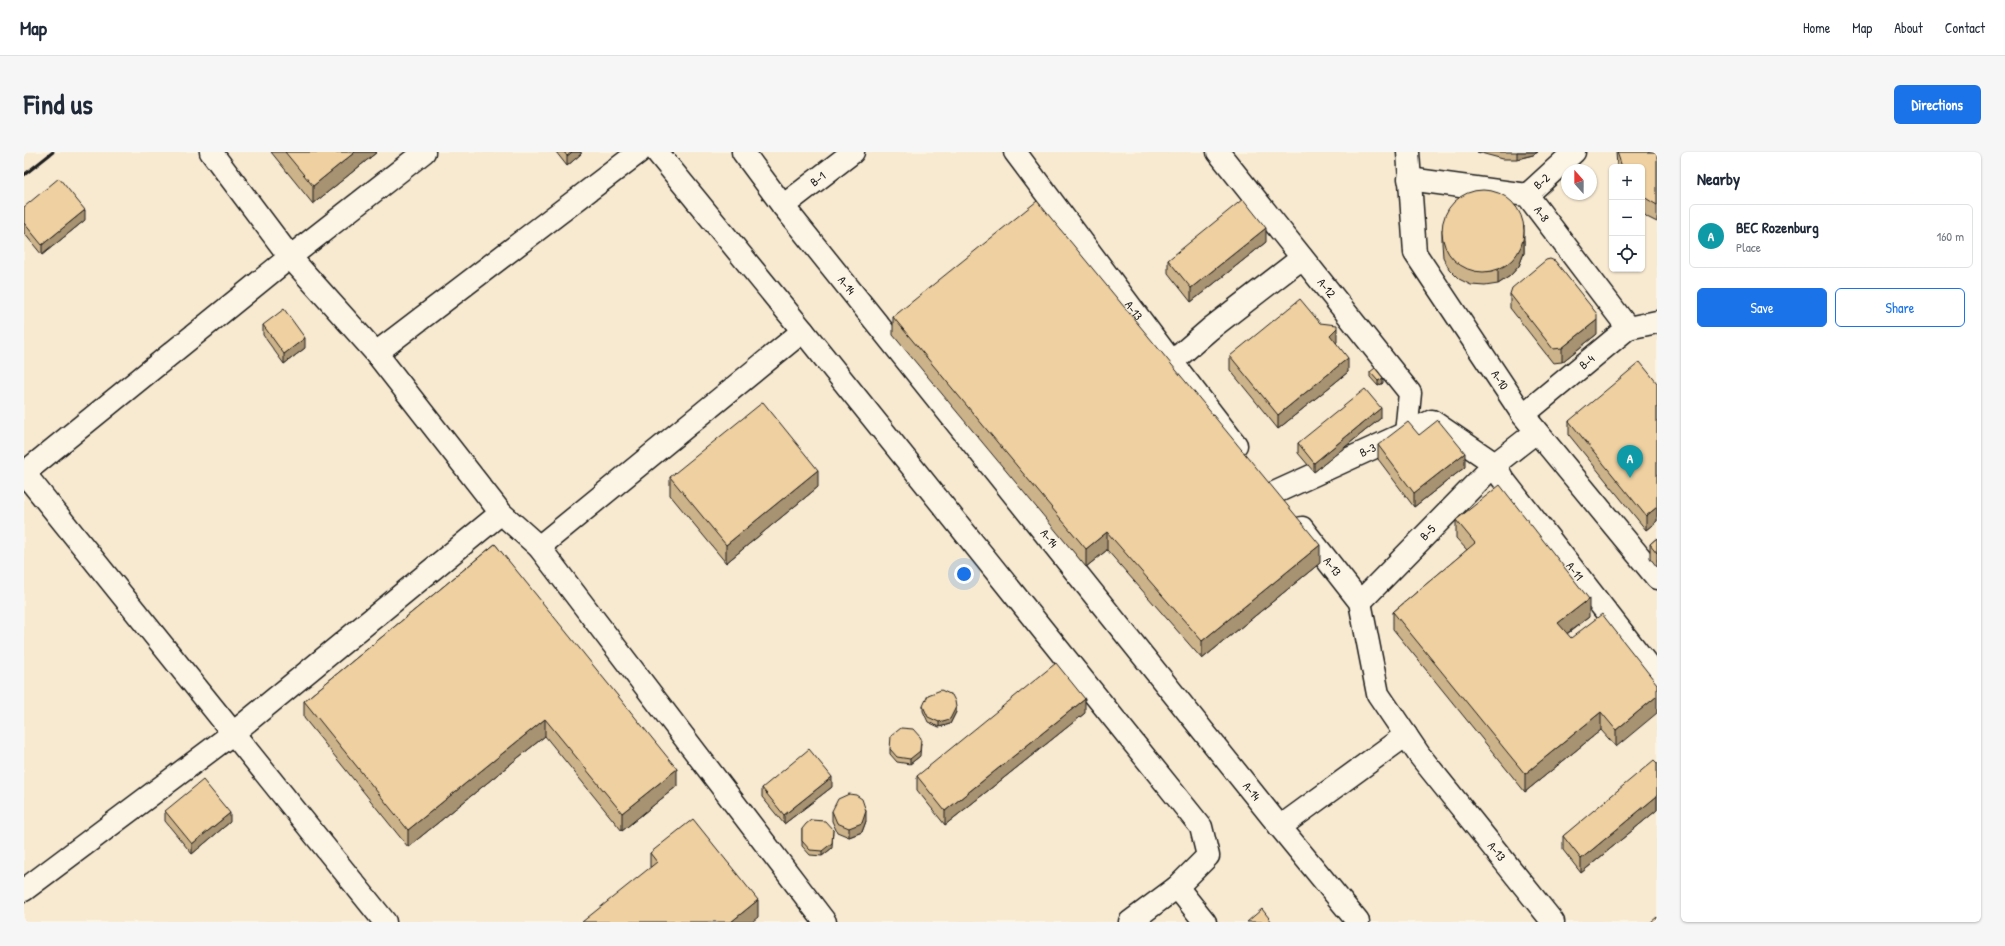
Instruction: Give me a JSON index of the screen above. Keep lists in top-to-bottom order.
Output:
{
  "streets": {
    "lane": [
      "B-1",
      "B-2",
      "A-8",
      "A-14",
      "A-12",
      "A-13",
      "B-4",
      "A-10",
      "B-3",
      "B-5",
      "A-11"
    ]
  },
  "crossings": [
    ["B-1", "A-14"],
    ["B-2", "A-8"],
    ["A-8", "B-4"],
    ["A-8", "A-10"],
    ["A-12", "B-3"],
    ["A-13", "B-3"],
    ["A-13", "B-5"],
    ["B-4", "A-10"],
    ["B-3", "B-5"],
    ["B-3", "A-11"],
    ["B-5", "A-11"]
  ],
  "north": "top",
  "page": {
    "header": "Map",
    "nav": [
      "Home",
      "Map",
      "About",
      "Contact"
    ],
    "title": "Find us",
    "buttons": [
      "Directions",
      ["Save", "Share"]
    ],
    "heading": "Nearby",
    "map_buttons": ["+", "−"],
    "list": [
      {
        "mark": "A",
        "name": "BEC Rozenburg",
        "note": "Place",
        "value": "160 m"
      }
    ],
    "pins": "A"
  }
}
